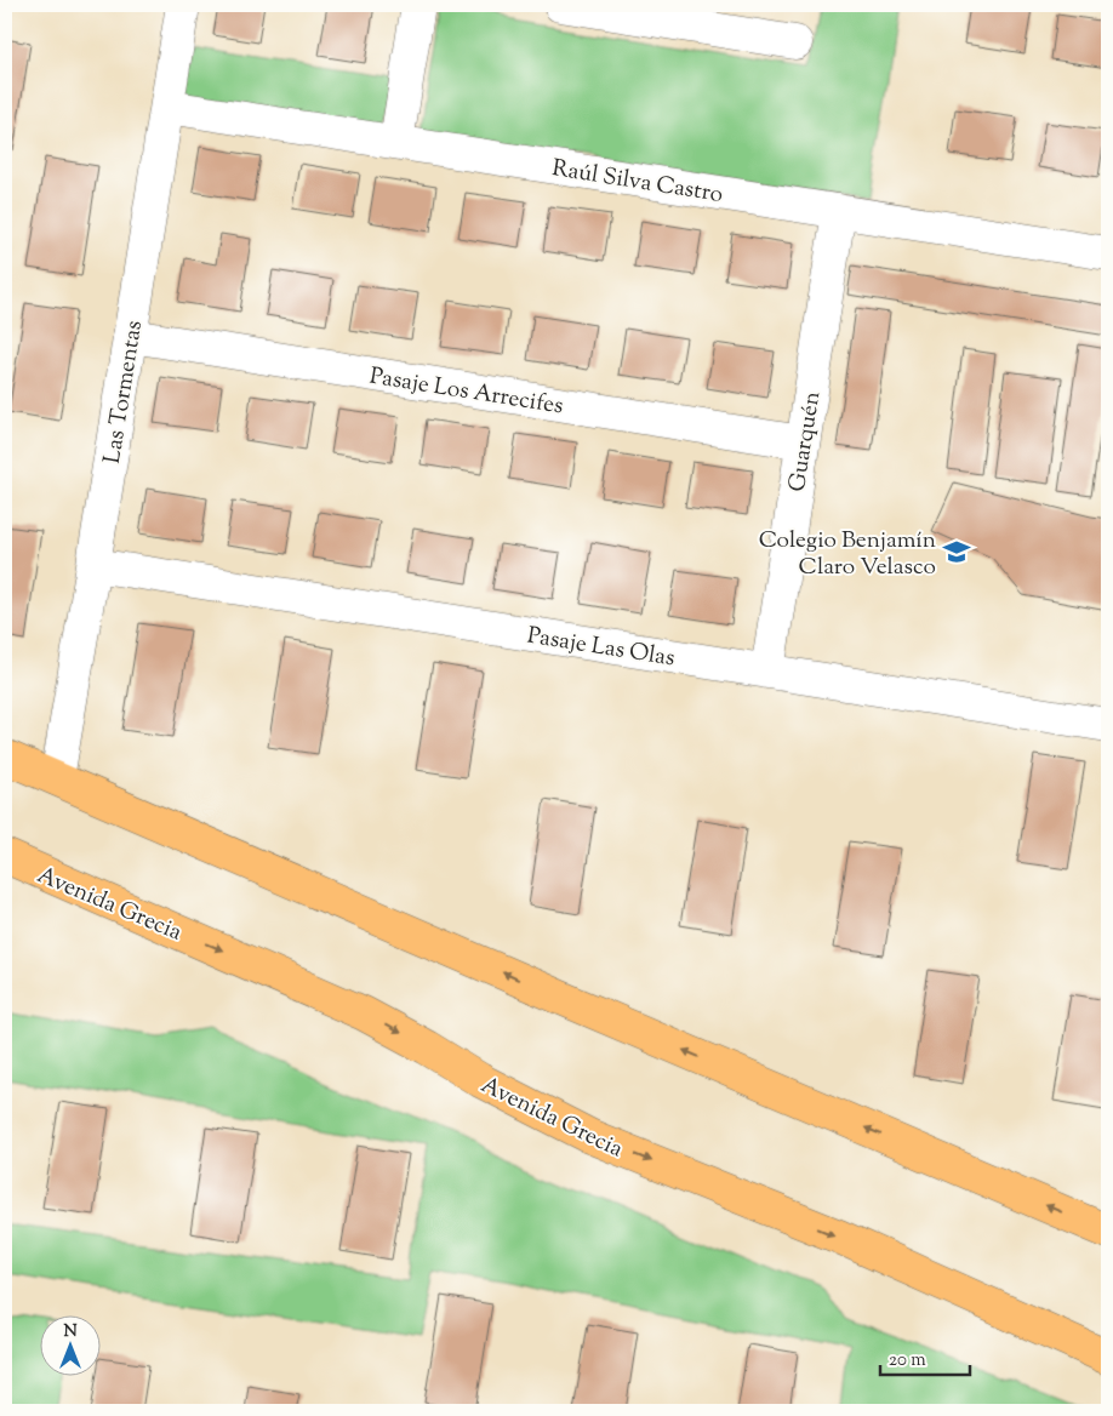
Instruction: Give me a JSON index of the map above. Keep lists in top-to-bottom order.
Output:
{
  "streets": {
    "main road": ["Avenida Grecia"],
    "street": [
      "Raúl Silva Castro",
      "Pasaje Los Arrecifes",
      "Las Tormentas",
      "Guarquén",
      "Pasaje Las Olas"
    ]
  },
  "crossings": [
    ["Raúl Silva Castro", "Las Tormentas"],
    ["Raúl Silva Castro", "Guarquén"],
    ["Pasaje Los Arrecifes", "Las Tormentas"],
    ["Pasaje Los Arrecifes", "Guarquén"],
    ["Las Tormentas", "Pasaje Las Olas"],
    ["Guarquén", "Pasaje Las Olas"]
  ],
  "places": {
    "school or university": ["Colegio Benjamín Claro Velasco"]
  },
  "scale_bar": "20 m",
  "north": "top"
}
